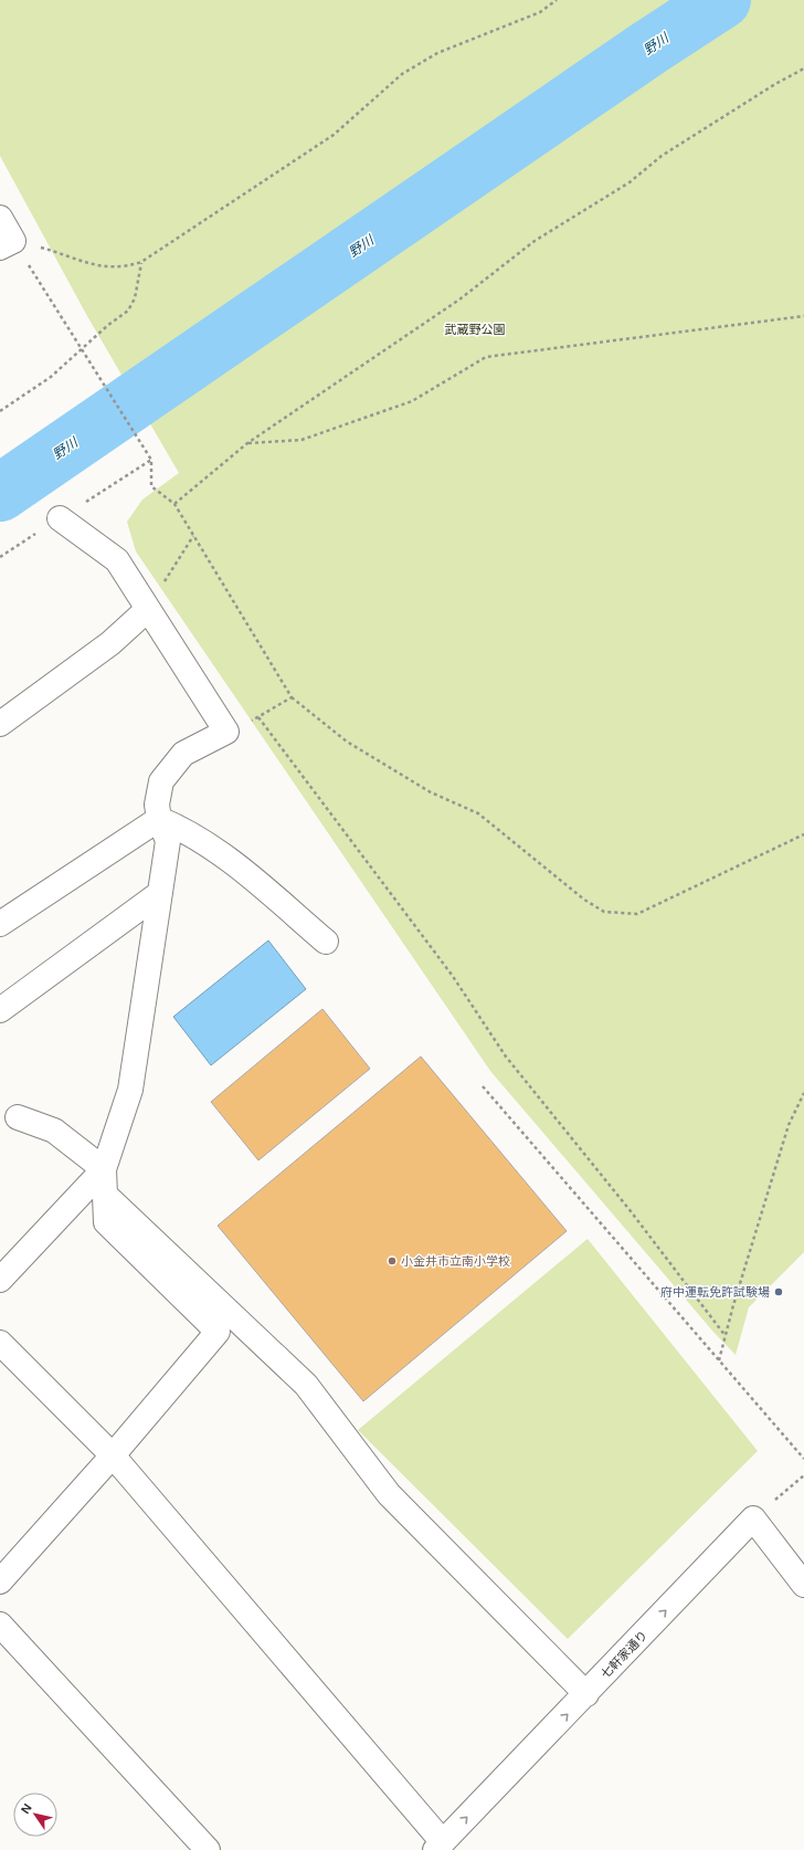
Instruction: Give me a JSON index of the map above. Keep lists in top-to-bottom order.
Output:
{
  "streets": {
    "street": ["七軒家通り"]
  },
  "one_way": ["七軒家通り"],
  "water": ["野川"],
  "parks": ["武蔵野公園"],
  "places": ["小金井市立南小学校", "府中運転免許試験場"],
  "north": "top left"
}
